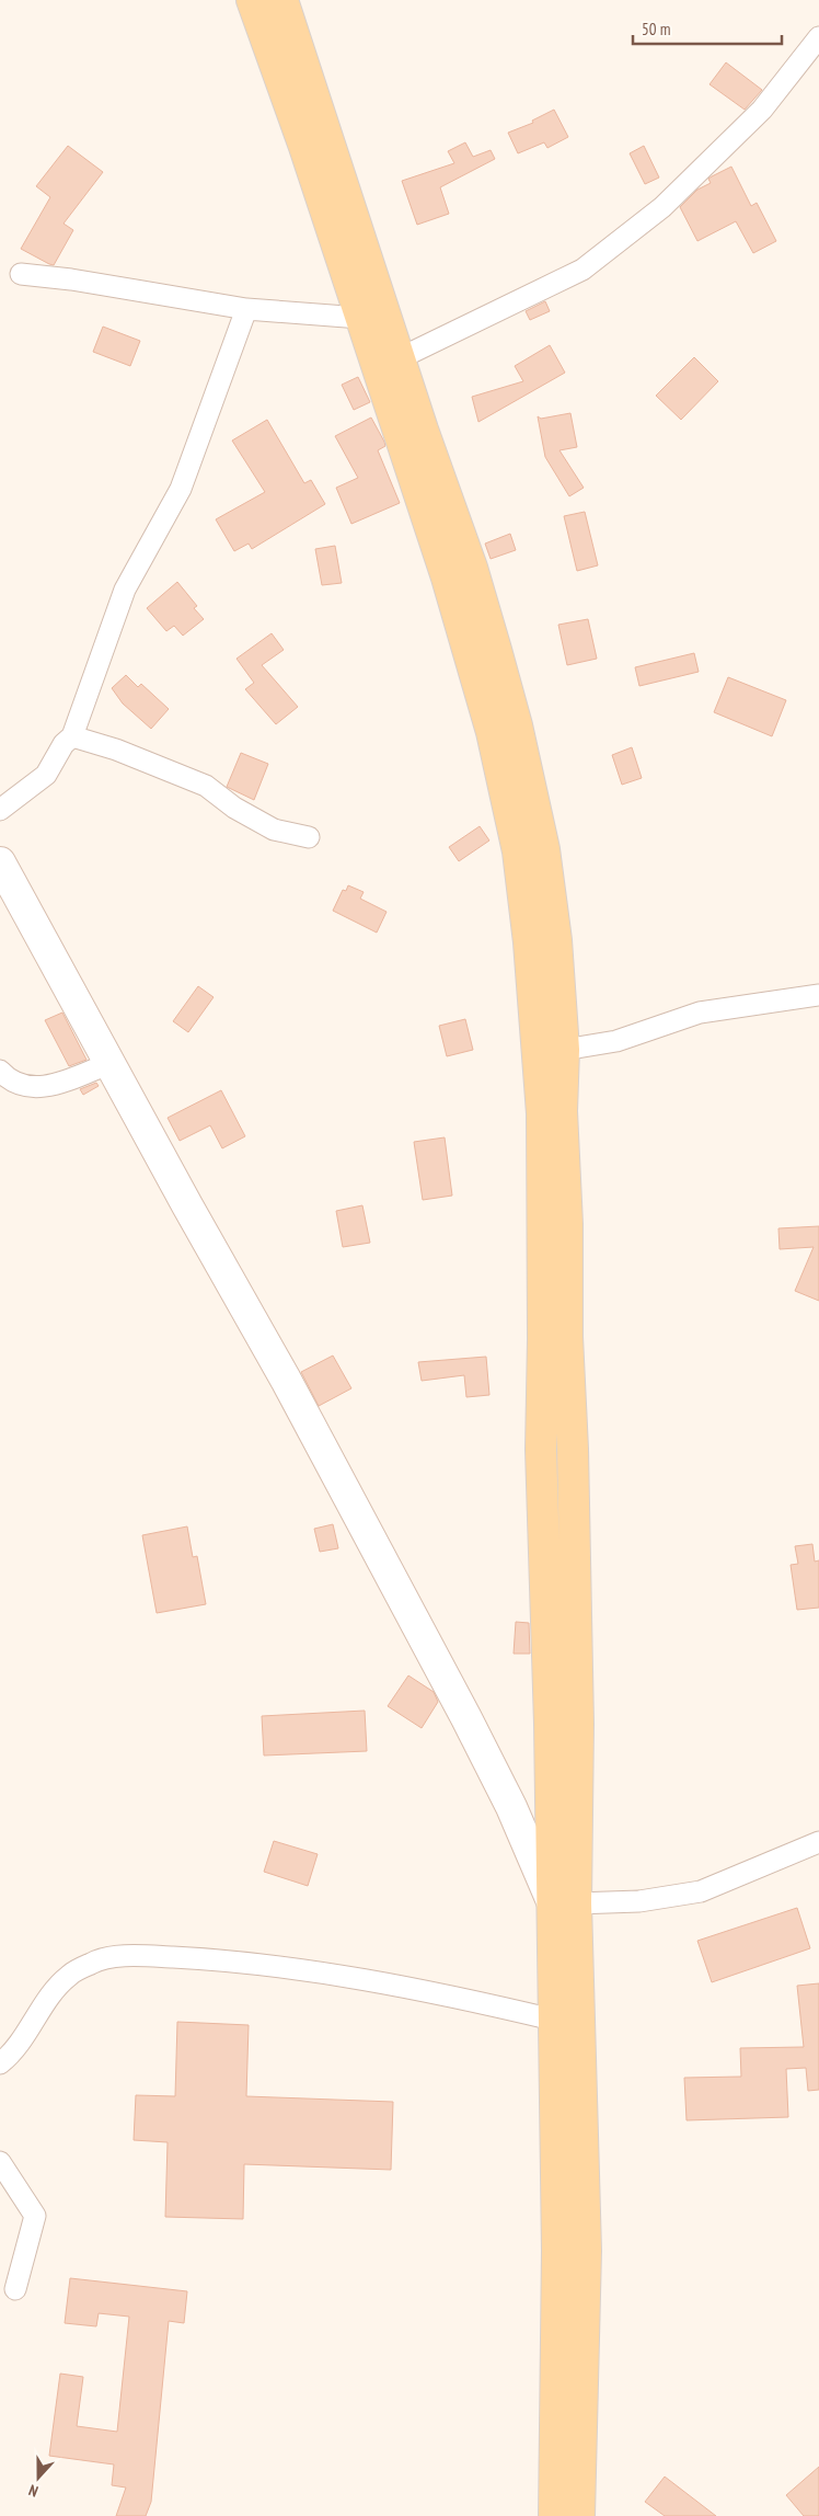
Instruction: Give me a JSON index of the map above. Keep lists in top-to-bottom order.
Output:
{
  "scale_bar": "50 m",
  "north": "bottom"
}
